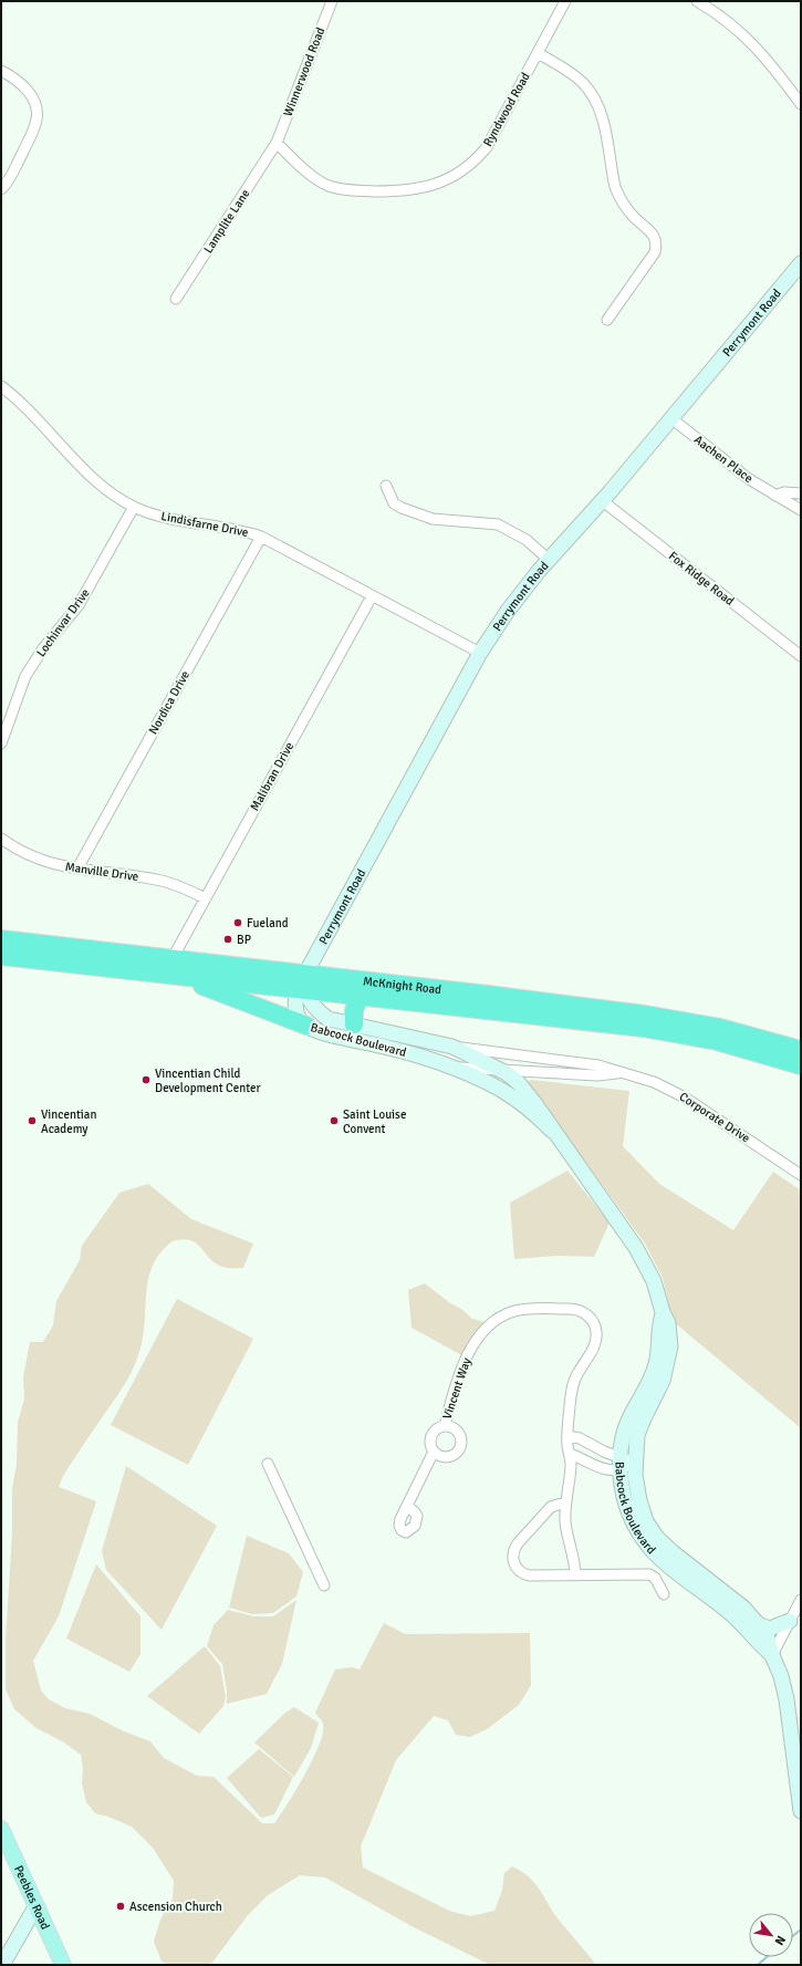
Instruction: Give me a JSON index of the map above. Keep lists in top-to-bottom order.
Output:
{
  "streets": {
    "highway": ["McKnight Road"],
    "main road": ["Peebles Road"],
    "street": [
      "Winnerwood Road",
      "Ryndwood Road",
      "Lamplite Lane",
      "Perrymont Road",
      "Aachen Place",
      "Lindisfarne Drive",
      "Fox Ridge Road",
      "Lochinvar Drive",
      "Nordica Drive",
      "Malibran Drive",
      "Manville Drive",
      "Babcock Boulevard",
      "Corporate Drive",
      "Vincent Way"
    ]
  },
  "crossings": [
    ["Winnerwood Road", "Ryndwood Road"],
    ["Winnerwood Road", "Lamplite Lane"],
    ["Ryndwood Road", "Lamplite Lane"],
    ["Perrymont Road", "Aachen Place"],
    ["Perrymont Road", "Lindisfarne Drive"],
    ["Perrymont Road", "Fox Ridge Road"],
    ["Perrymont Road", "McKnight Road"],
    ["Perrymont Road", "Babcock Boulevard"],
    ["Lindisfarne Drive", "Lochinvar Drive"],
    ["Lindisfarne Drive", "Nordica Drive"],
    ["Lindisfarne Drive", "Malibran Drive"],
    ["Nordica Drive", "Manville Drive"],
    ["Malibran Drive", "Manville Drive"],
    ["Malibran Drive", "McKnight Road"],
    ["McKnight Road", "Babcock Boulevard"],
    ["Babcock Boulevard", "Corporate Drive"]
  ],
  "places": [
    "Fueland",
    "BP",
    "Vincentian Child Development Center",
    "Vincentian Academy",
    "Saint Louise Convent",
    "Ascension Church"
  ],
  "north": "bottom right"
}
